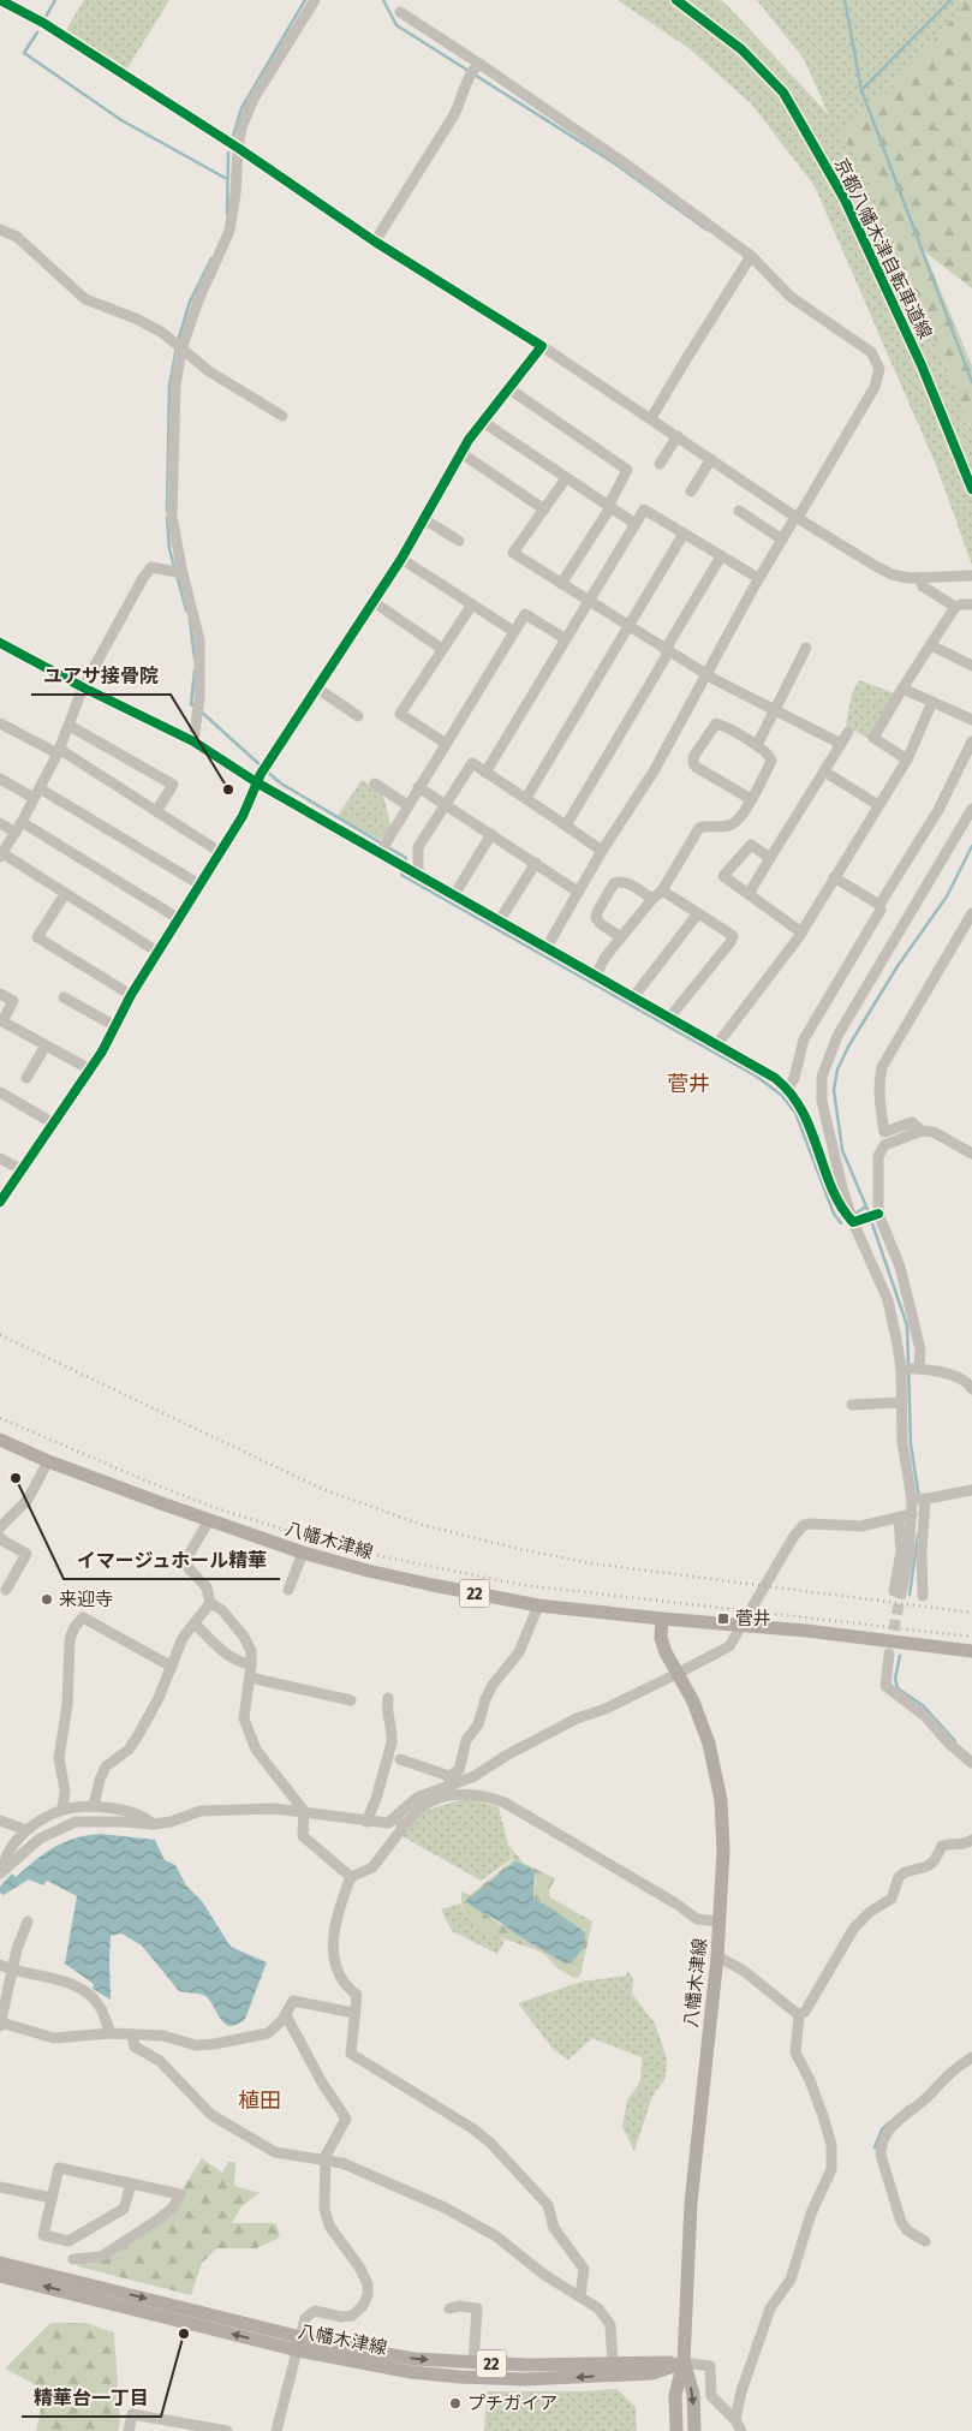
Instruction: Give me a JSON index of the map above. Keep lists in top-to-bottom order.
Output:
{
  "streets": {
    "main road": ["八幡木津線", "22"],
    "cycle path": ["京都八幡木津自転車道線"]
  },
  "districts": ["菅井", "植田"],
  "places": {
    "other": [
      "ユアサ接骨院",
      "イマージュホール精華",
      "来迎寺",
      "精華台一丁目",
      "プチガイア"
    ],
    "transit": ["菅井"]
  }
}
